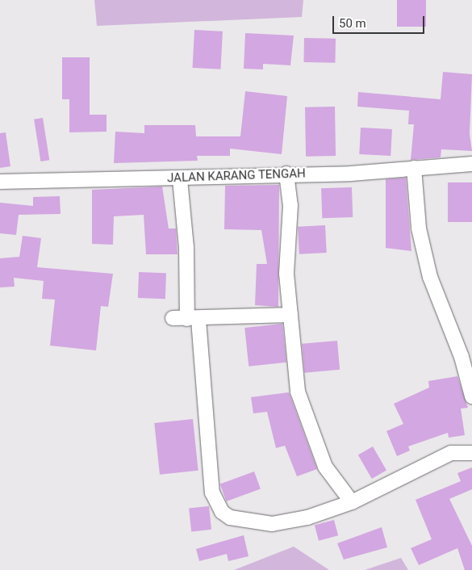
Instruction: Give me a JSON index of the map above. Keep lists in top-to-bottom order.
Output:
{
  "streets": {
    "street": ["JALAN KARANG TENGAH"]
  },
  "scale_bar": "50 m"
}
